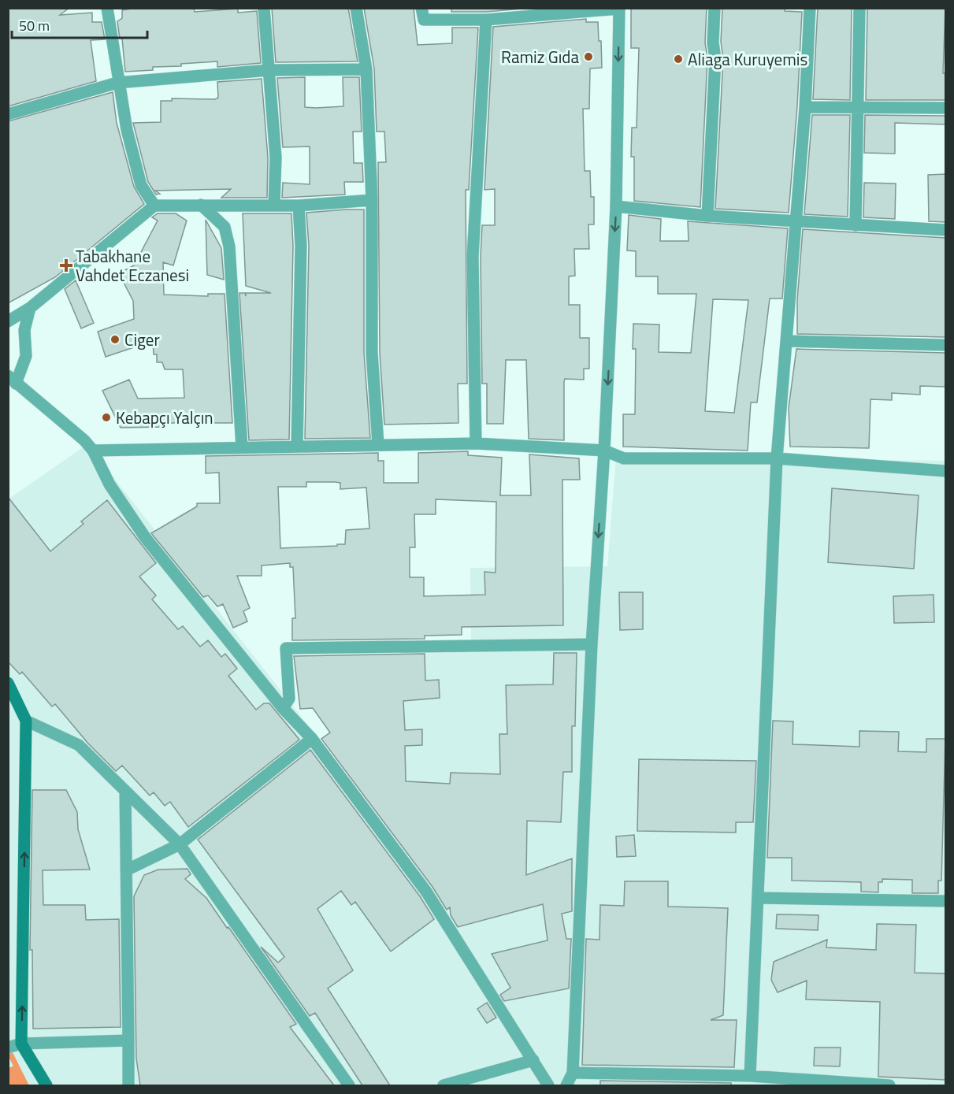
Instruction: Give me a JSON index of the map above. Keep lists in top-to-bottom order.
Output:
{
  "places": {
    "other": [
      "Ramiz Gıda",
      "Aliaga Kuruyemis",
      "Ciger",
      "Kebapçı Yalçın"
    ],
    "health": ["Tabakhane Vahdet Eczanesi"]
  },
  "scale_bar": "50 m"
}
